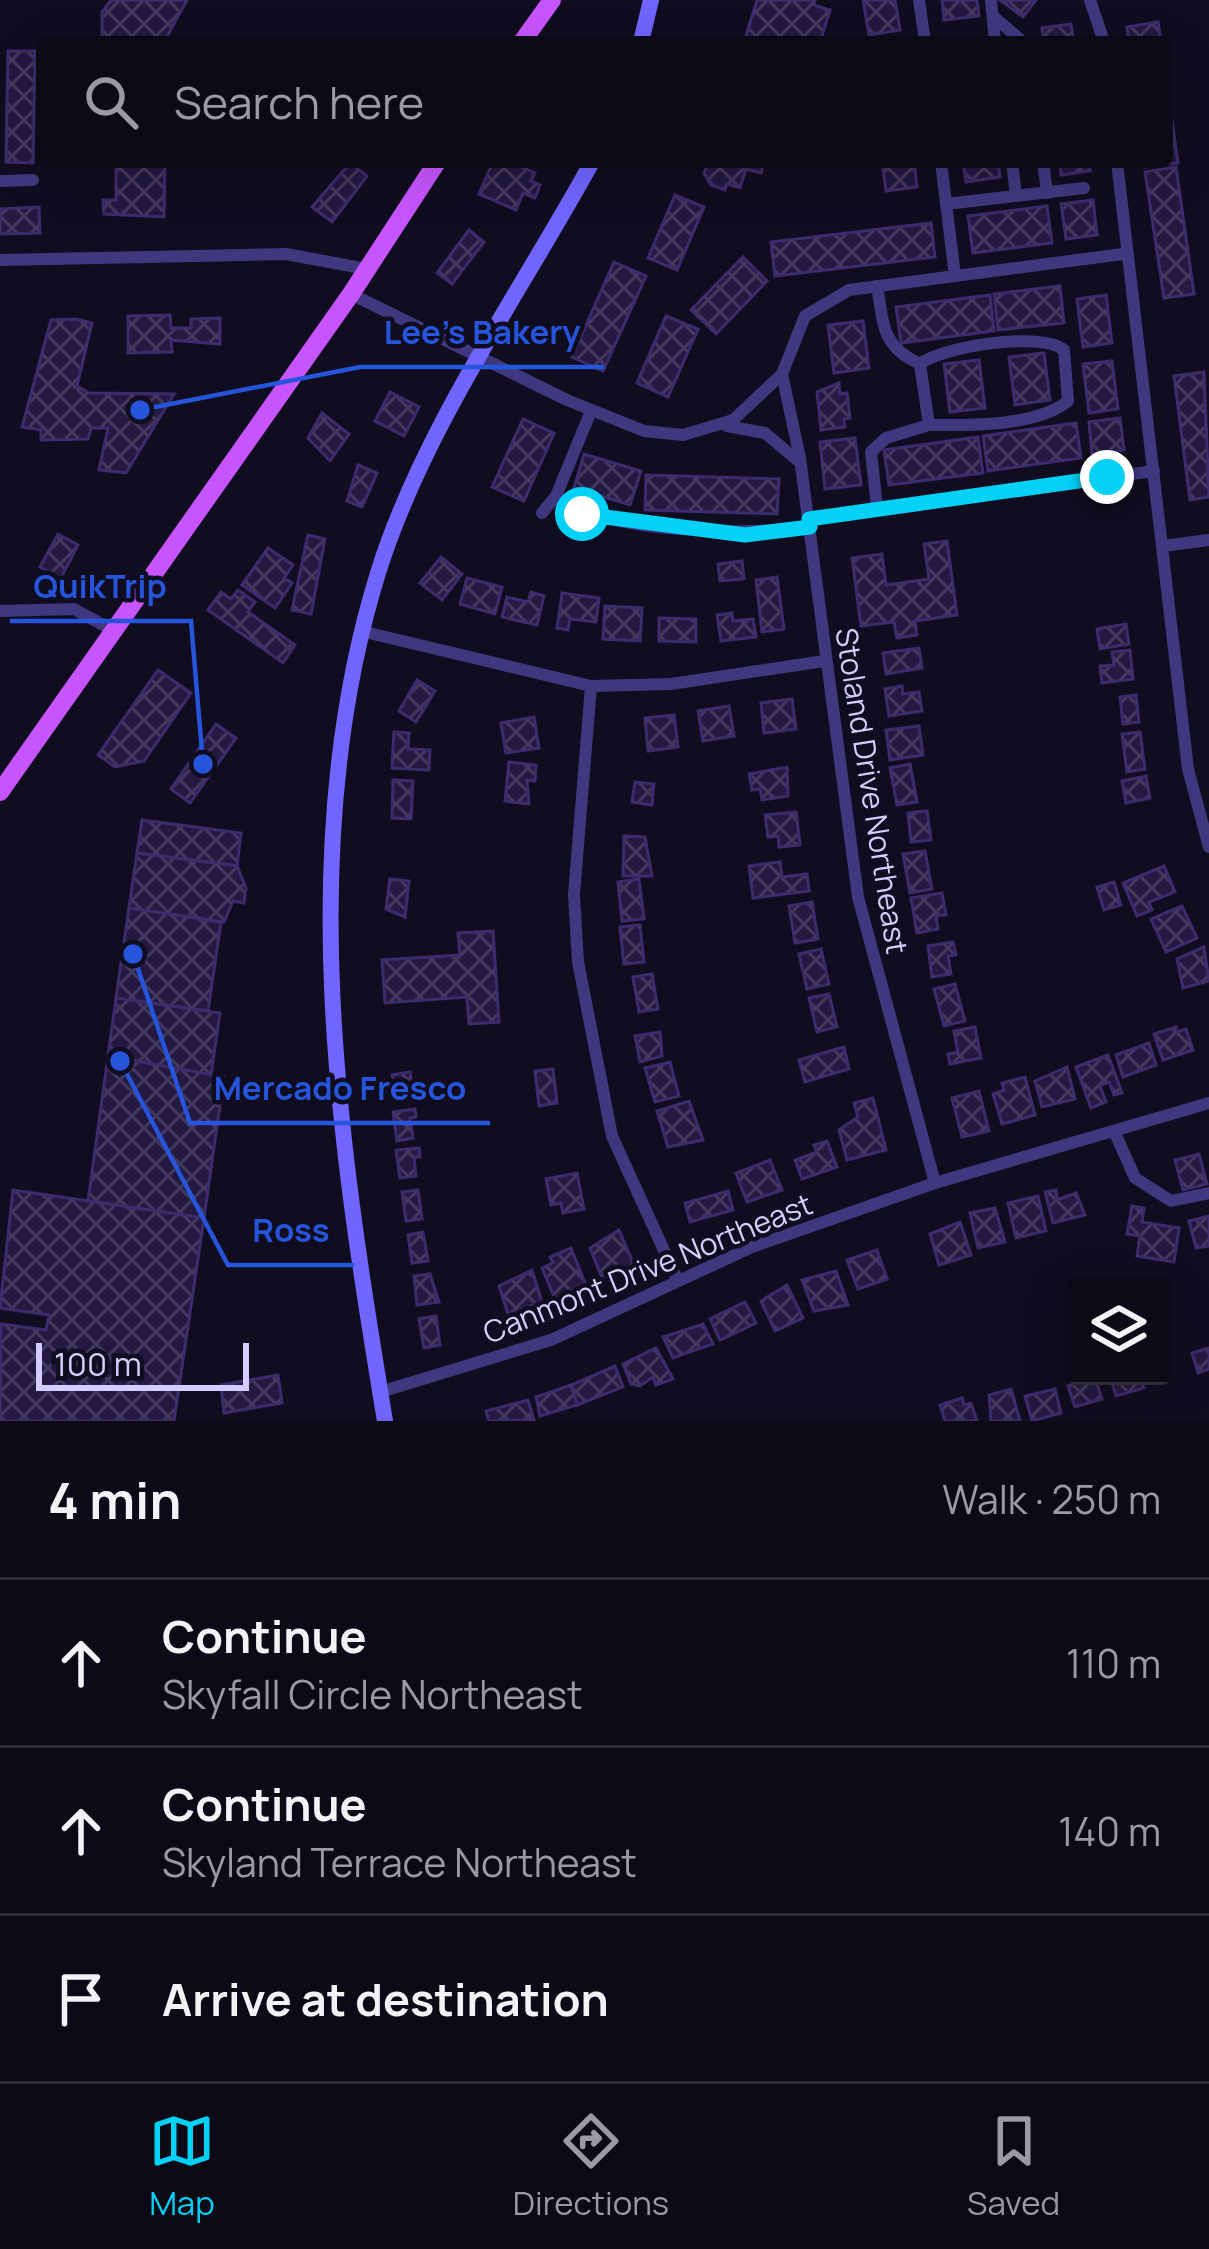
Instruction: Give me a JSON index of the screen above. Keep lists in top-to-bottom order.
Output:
{
  "streets": {
    "street": ["Stoland Drive Northeast", "Canmont Drive Northeast"]
  },
  "crossings": [
    ["Stoland Drive Northeast", "Canmont Drive Northeast"]
  ],
  "places": [
    "Lee's Bakery",
    "QuikTrip",
    "Mercado Fresco",
    "Ross"
  ],
  "scale_bar": "100 m",
  "page": {
    "search": "Search here",
    "scale": "100 m",
    "heading": ["4 min", "Walk · 250 m"],
    "list": [
      ["Continue", "Skyfall Circle Northeast", "110 m"],
      ["Continue", "Skyland Terrace Northeast", "140 m"],
      "Arrive at destination"
    ],
    "nav": ["Map", "Directions", "Saved"]
  }
}
